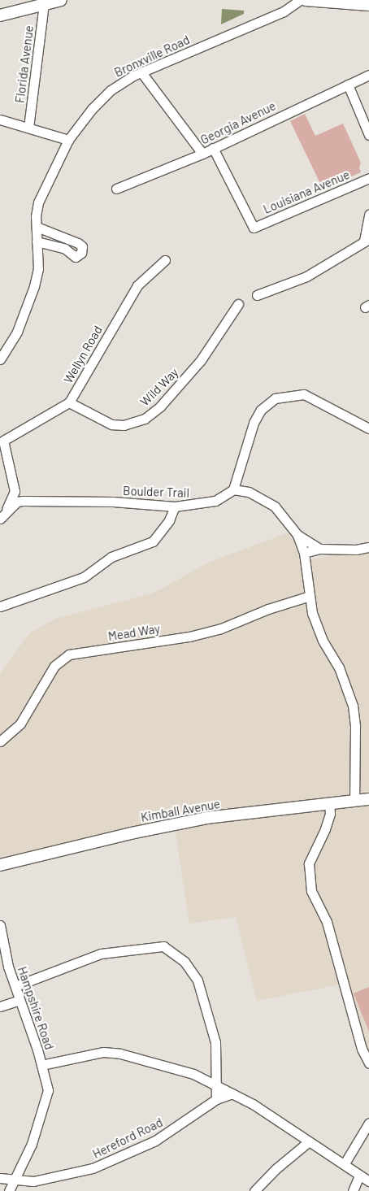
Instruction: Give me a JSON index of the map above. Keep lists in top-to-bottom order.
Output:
{
  "streets": {
    "street": [
      "Bronxville Road",
      "Florida Avenue",
      "Georgia Avenue",
      "Louisiana Avenue",
      "Wellyn Road",
      "Wild Way",
      "Boulder Trail",
      "Mead Way",
      "Kimball Avenue",
      "Hampshire Road",
      "Hereford Road"
    ]
  },
  "crossings": [
    ["Georgia Avenue", "Louisiana Avenue"],
    ["Wellyn Road", "Wild Way"],
    ["Hampshire Road", "Hereford Road"]
  ]
}
